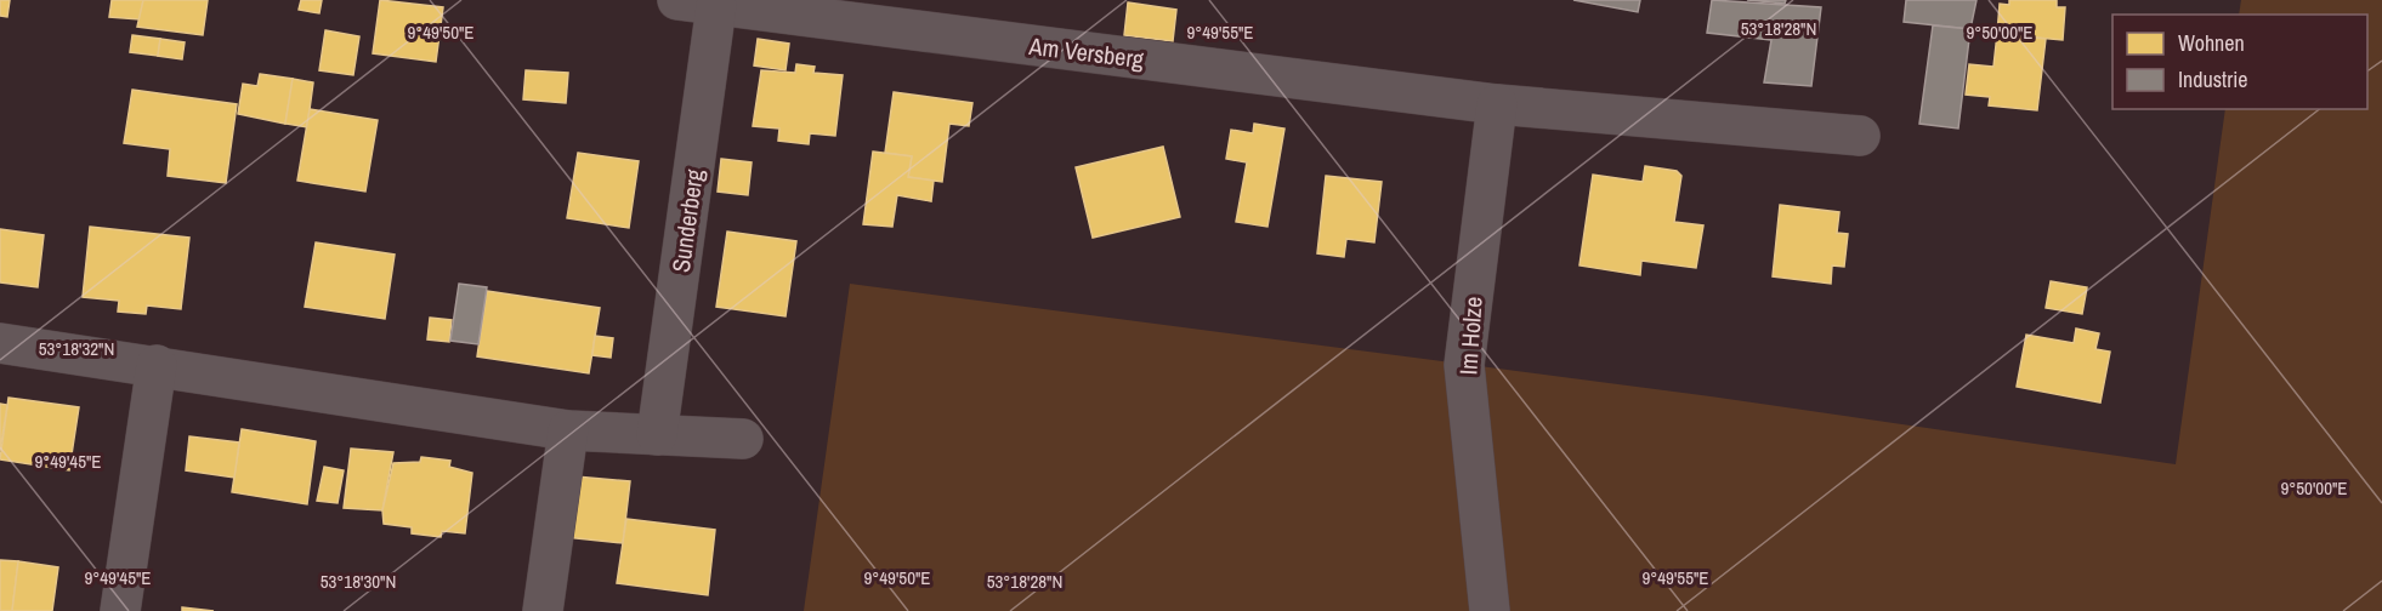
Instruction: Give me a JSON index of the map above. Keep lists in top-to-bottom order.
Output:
{
  "streets": {
    "street": ["Am Versberg", "Sunderberg", "Im Holze"]
  },
  "crossings": [
    ["Am Versberg", "Sunderberg"],
    ["Am Versberg", "Im Holze"]
  ],
  "legend": ["Wohnen", "Industrie"],
  "coordinates": [
    "53°18'28\"N",
    "9°49'55\"E",
    "9°49'50\"E",
    "9°50'00\"E",
    "53°18'32\"N",
    "9°49'45\"E",
    "53°18'30\"N"
  ]
}
